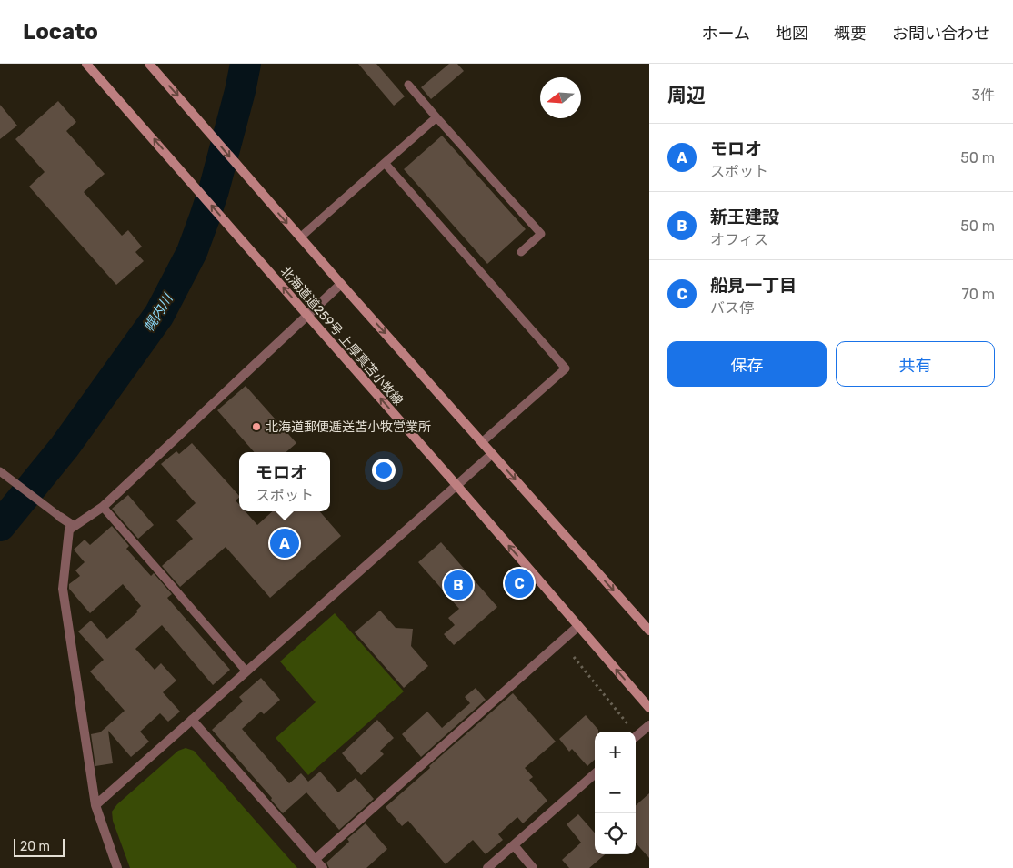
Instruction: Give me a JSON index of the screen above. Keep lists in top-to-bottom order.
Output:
{
  "streets": {
    "main road": ["北海道道259号 上厚真苫小牧線"]
  },
  "water": ["幌内川"],
  "places": ["北海道郵便逓送苫小牧営業所"],
  "scale_bar": "20 m",
  "north": "left",
  "page": {
    "header": "Locato",
    "nav": [
      "ホーム",
      "地図",
      "概要",
      "お問い合わせ"
    ],
    "heading": ["周辺", "3件"],
    "list": [
      {
        "mark": "A",
        "name": "モロオ",
        "note": "スポット",
        "value": "50 m"
      },
      {
        "mark": "B",
        "name": "新王建設",
        "note": "オフィス",
        "value": "50 m"
      },
      {
        "mark": "C",
        "name": "船見一丁目",
        "note": "バス停",
        "value": "70 m"
      }
    ],
    "buttons": ["保存", "共有"],
    "popup": ["モロオ", "スポット"],
    "pins": ["A", "C", "B"],
    "map_buttons": ["+", "−"],
    "scale": "20 m"
  }
}
